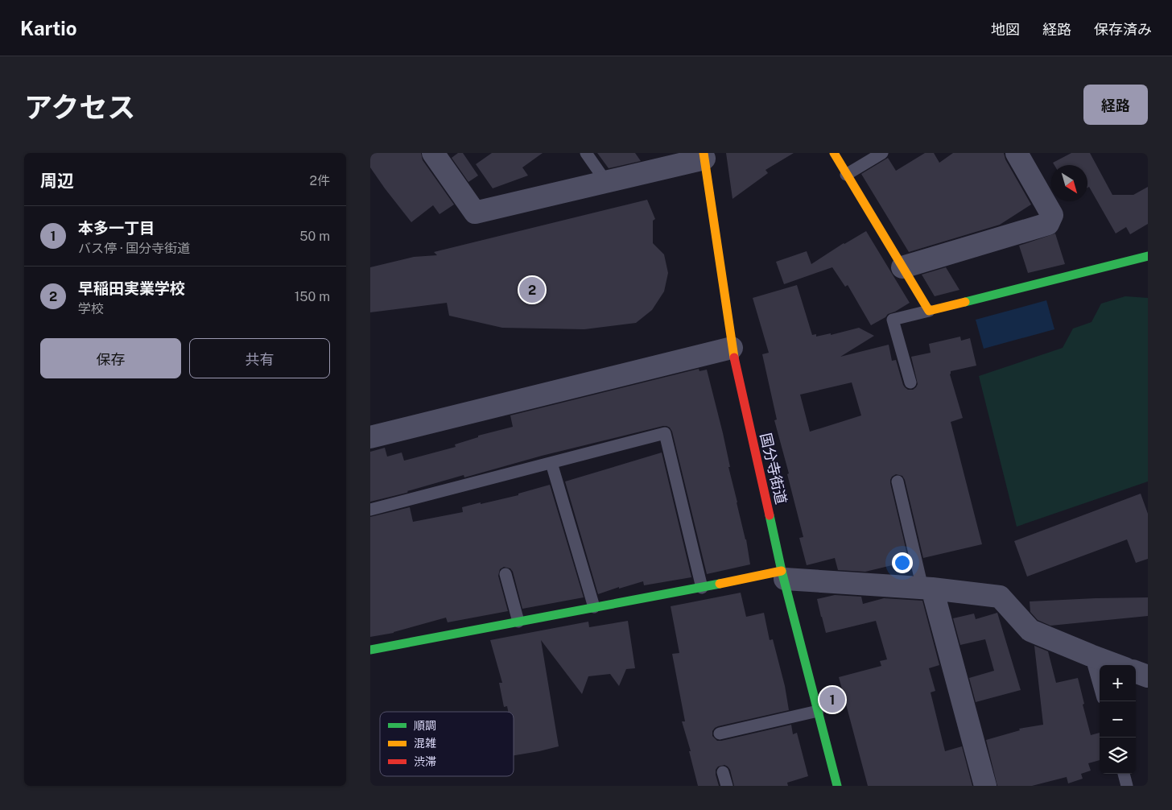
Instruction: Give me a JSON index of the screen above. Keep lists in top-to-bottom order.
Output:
{
  "streets": {
    "street": ["国分寺街道"]
  },
  "legend": ["順調", "混雑", "渋滞"],
  "north": "bottom right",
  "page": {
    "header": "Kartio",
    "nav": ["地図", "経路", "保存済み"],
    "title": "アクセス",
    "buttons": [
      "経路",
      ["保存", "共有"]
    ],
    "heading": ["周辺", "2件"],
    "list": [
      {
        "mark": "1",
        "name": "本多一丁目",
        "note": "バス停 · 国分寺街道",
        "value": "50 m"
      },
      {
        "mark": "2",
        "name": "早稲田実業学校",
        "note": "学校",
        "value": "150 m"
      }
    ],
    "pins": ["2", "1"],
    "map_buttons": ["+", "−"]
  }
}
